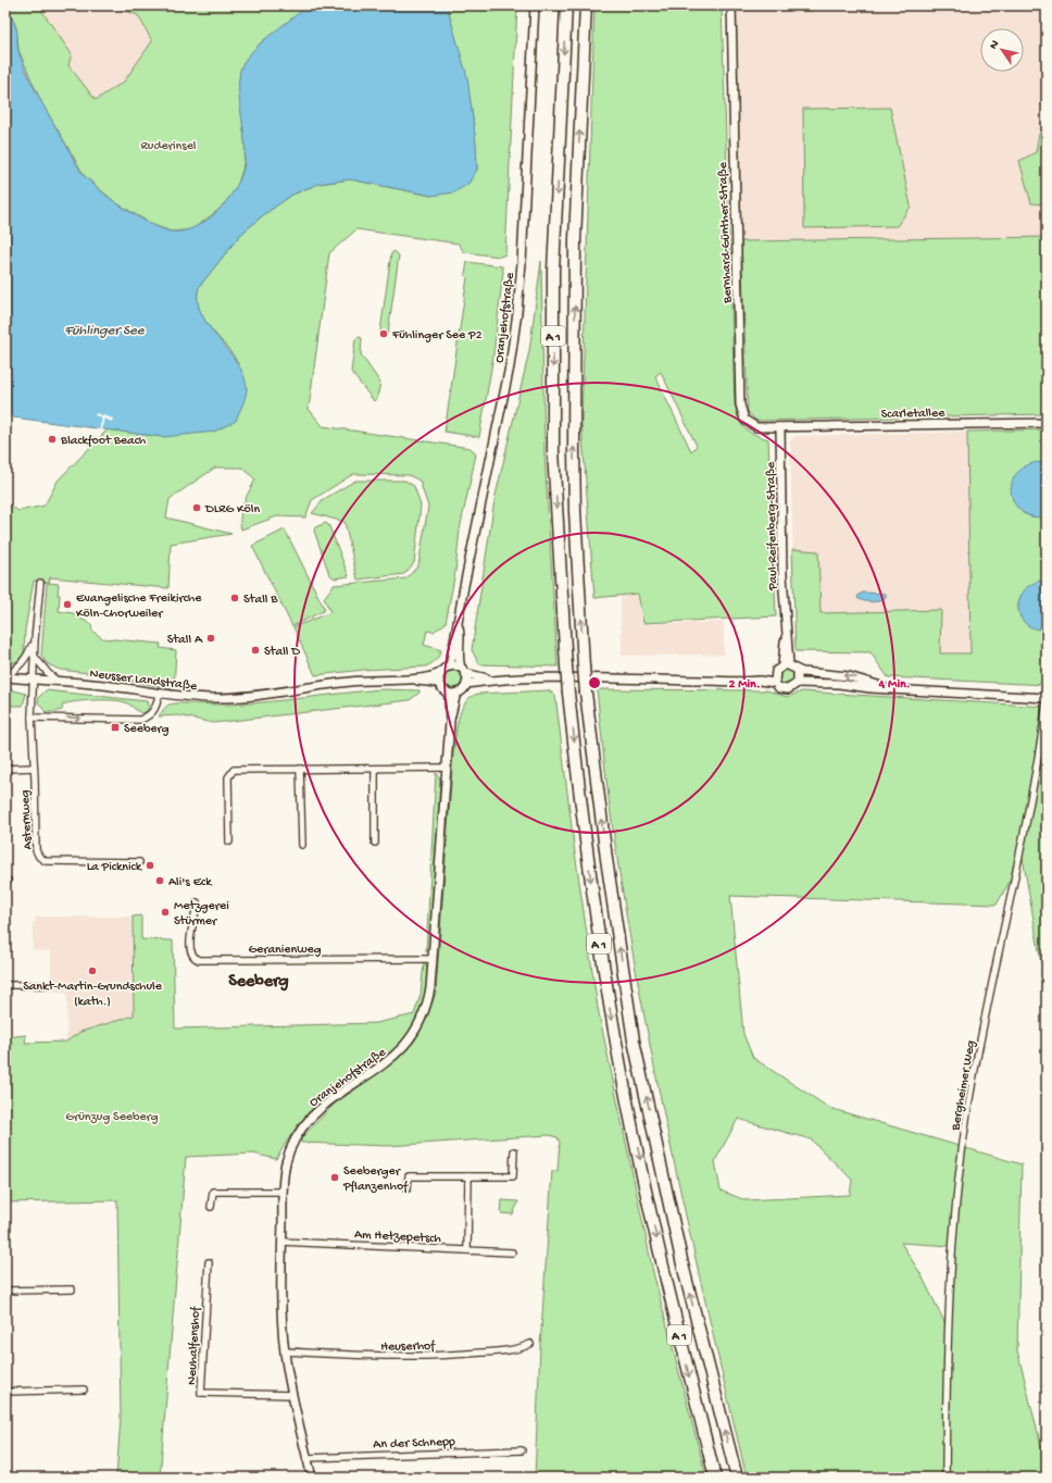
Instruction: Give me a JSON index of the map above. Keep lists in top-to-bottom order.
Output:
{
  "streets": {
    "highway": ["A 1"],
    "street": [
      "Bernhard-Günther-Straße",
      "Oranjehofstraße",
      "Scarletallee",
      "Paul-Reifenberg-Straße",
      "Neusser Landstraße",
      "Asternweg",
      "Geranienweg",
      "Bergheimer Weg",
      "Am Hetzepetsch",
      "Heuserhof",
      "Neuhalfenshof",
      "An der Schnepp"
    ]
  },
  "crossings": [
    ["Bernhard-Günther-Straße", "Scarletallee"],
    ["Bernhard-Günther-Straße", "Paul-Reifenberg-Straße"],
    ["Oranjehofstraße", "Neusser Landstraße"],
    ["Oranjehofstraße", "Geranienweg"],
    ["Oranjehofstraße", "Am Hetzepetsch"],
    ["Oranjehofstraße", "Heuserhof"],
    ["Oranjehofstraße", "Neuhalfenshof"],
    ["Oranjehofstraße", "An der Schnepp"],
    ["Scarletallee", "Paul-Reifenberg-Straße"],
    ["Neusser Landstraße", "Asternweg"]
  ],
  "districts": ["Seeberg"],
  "water": ["Fühlinger See"],
  "parks": ["Ruderinsel", "Grünzug Seeberg"],
  "places": {
    "other": [
      "Fühlinger See P2",
      "Blackfoot Beach",
      "DLRG Köln",
      "Stall B",
      "Evangelische Freikirche Köln-Chorweiler",
      "Stall A",
      "Stall D",
      "La Picknick",
      "Ali's Eck",
      "Metzgerei Stürmer",
      "Sankt-Martin-Grundschule (kath.)",
      "Seeberger Pflanzenhof"
    ],
    "transit": ["Seeberg"]
  },
  "north": "top left",
  "rings": ["2 Min.", "4 Min."]
}
